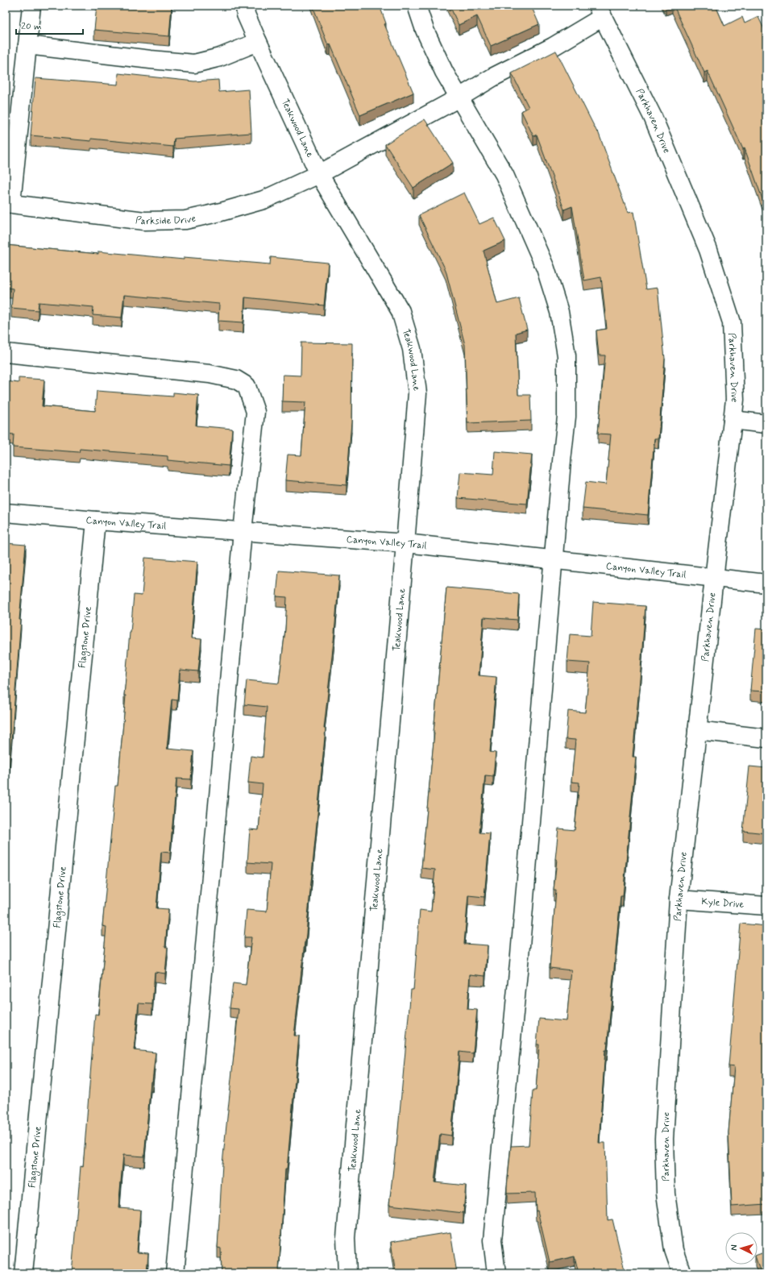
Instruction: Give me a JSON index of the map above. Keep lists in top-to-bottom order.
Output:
{
  "streets": {
    "street": [
      "Parkhaven Drive",
      "Teakwood Lane",
      "Parkside Drive",
      "Canyon Valley Trail",
      "Flagstone Drive",
      "Kyle Drive"
    ]
  },
  "crossings": [
    ["Parkhaven Drive", "Parkside Drive"],
    ["Parkhaven Drive", "Canyon Valley Trail"],
    ["Parkhaven Drive", "Kyle Drive"],
    ["Teakwood Lane", "Parkside Drive"],
    ["Teakwood Lane", "Canyon Valley Trail"],
    ["Canyon Valley Trail", "Flagstone Drive"]
  ],
  "scale_bar": "20 m",
  "north": "left"
}
